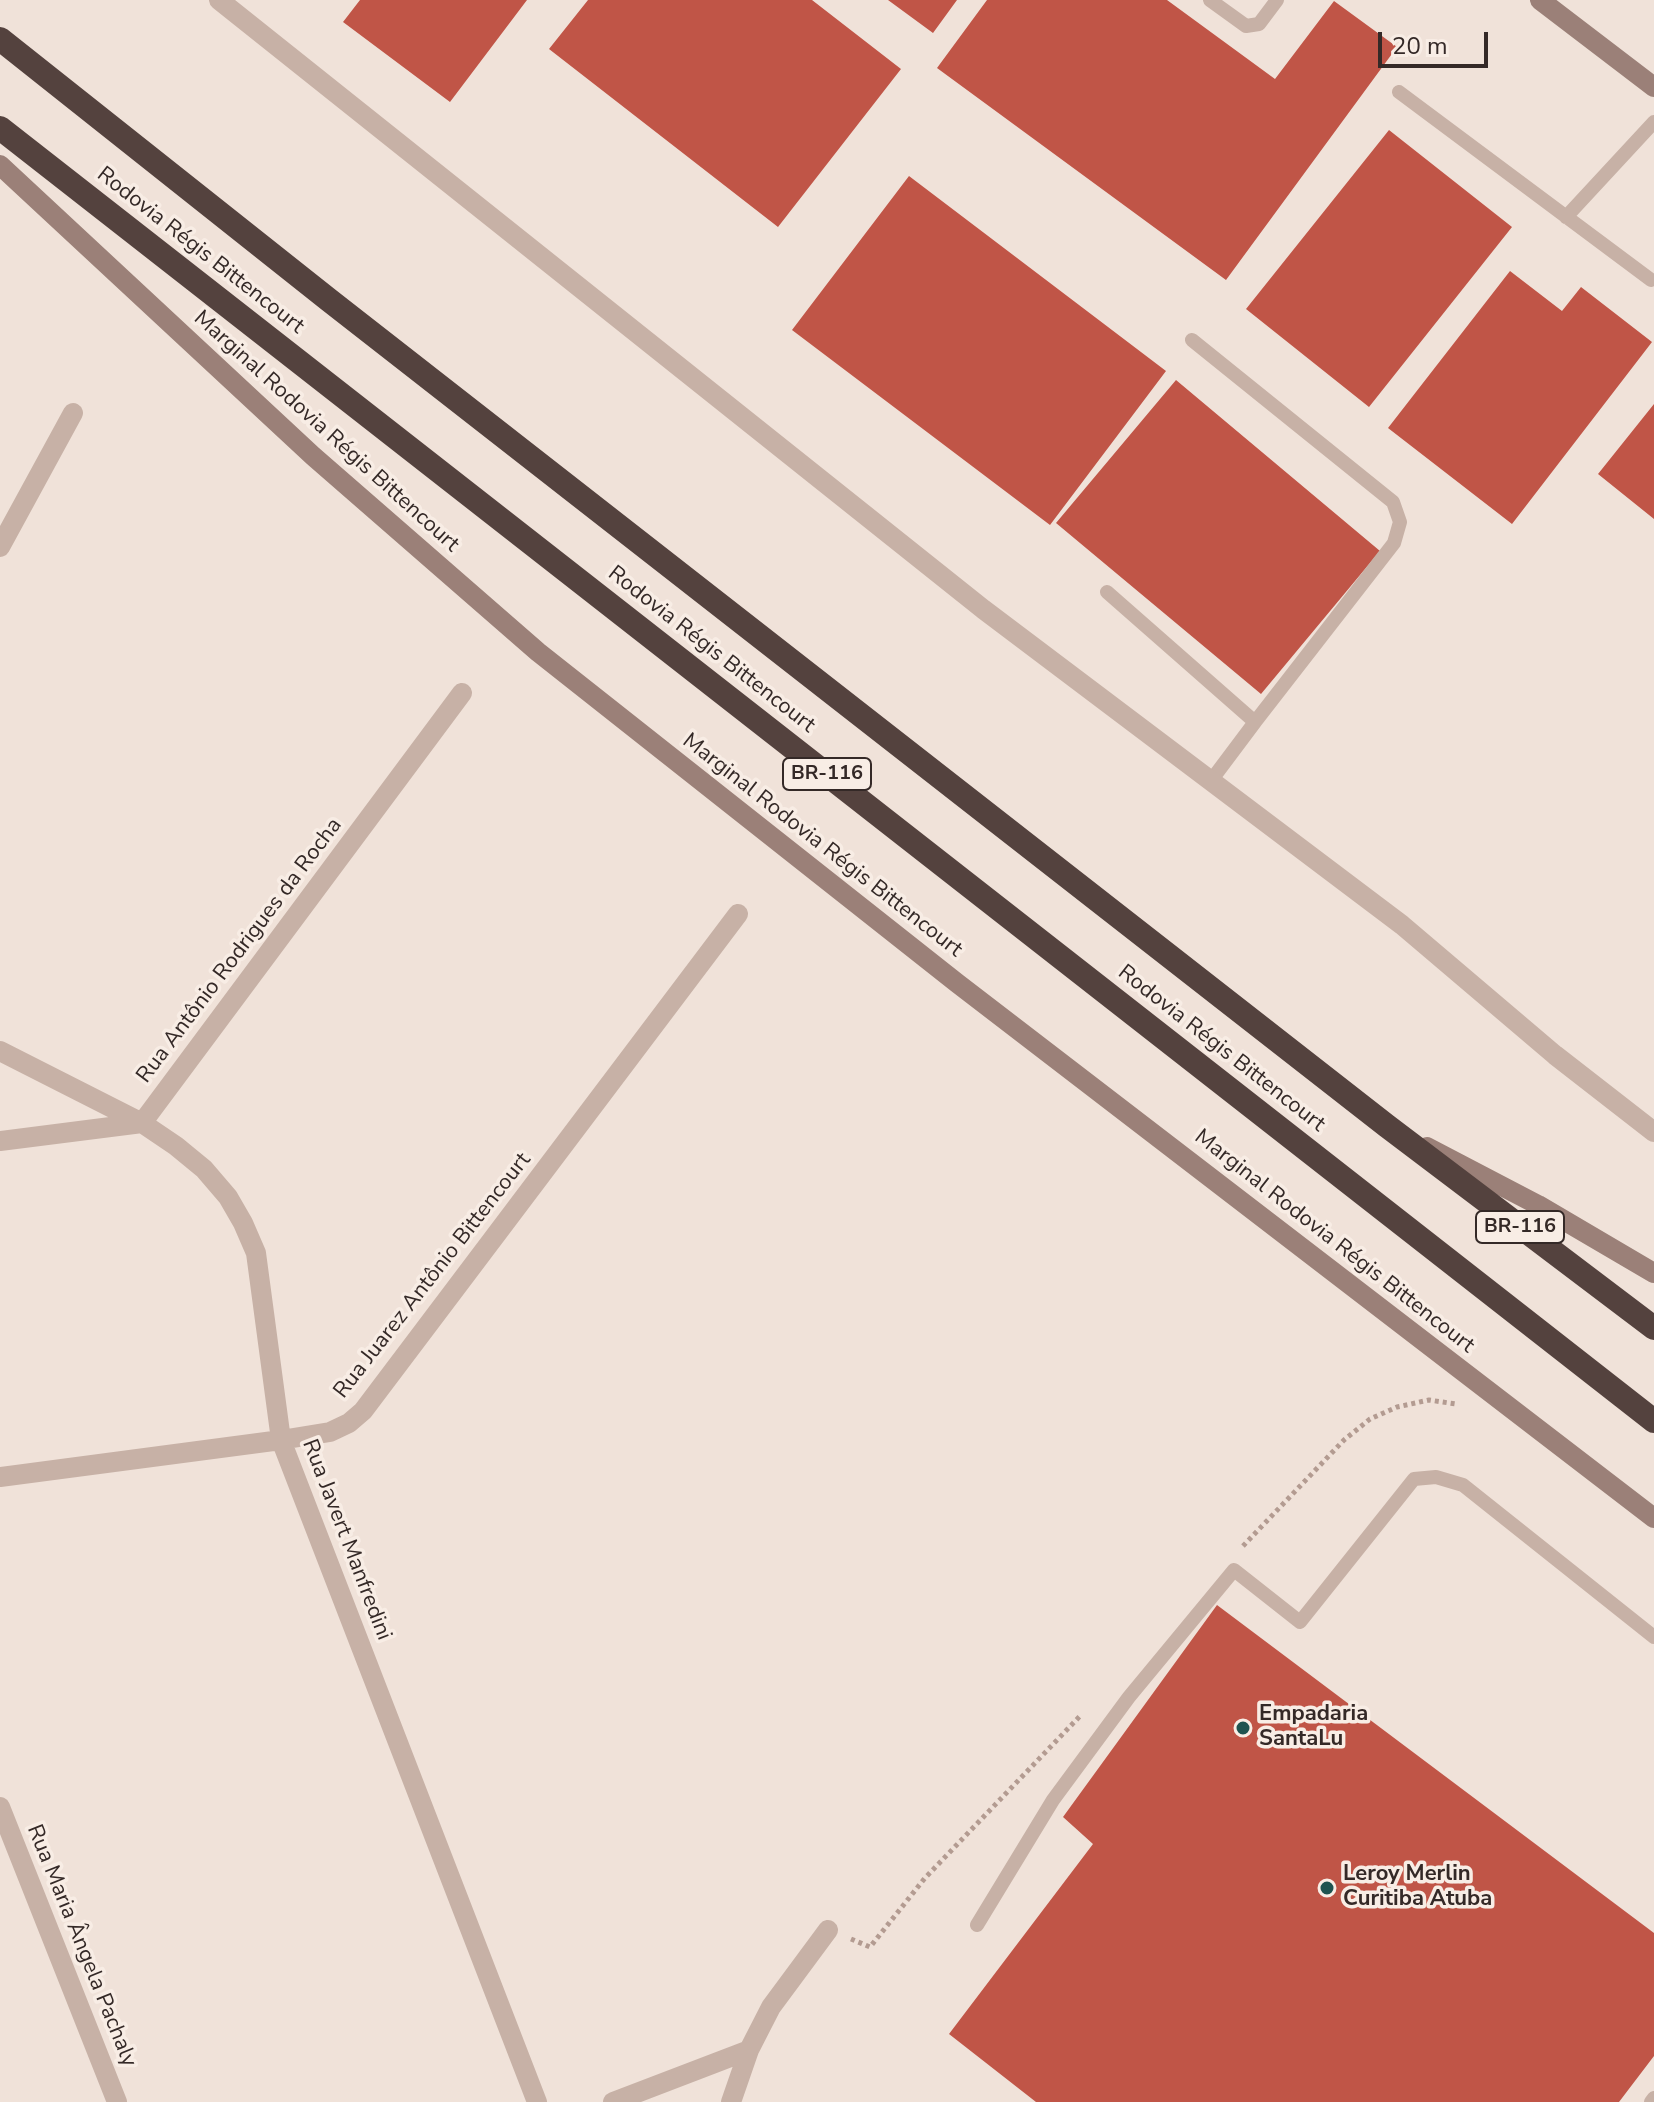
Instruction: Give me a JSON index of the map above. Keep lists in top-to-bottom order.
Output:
{
  "streets": {
    "highway": ["Rodovia Régis Bittencourt", "BR-116"],
    "main road": ["Marginal Rodovia Régis Bittencourt"],
    "street": [
      "Rua Antônio Rodrigues da Rocha",
      "Rua Juarez Antônio Bittencourt",
      "Rua Javert Manfredini",
      "Rua Maria Ângela Pachaly"
    ]
  },
  "crossings": [
    ["Rua Antônio Rodrigues da Rocha", "Rua Javert Manfredini"],
    ["Rua Juarez Antônio Bittencourt", "Rua Javert Manfredini"]
  ],
  "places": ["Empadaria SantaLu", "Leroy Merlin Curitiba Atuba"],
  "scale_bar": "20 m"
}
